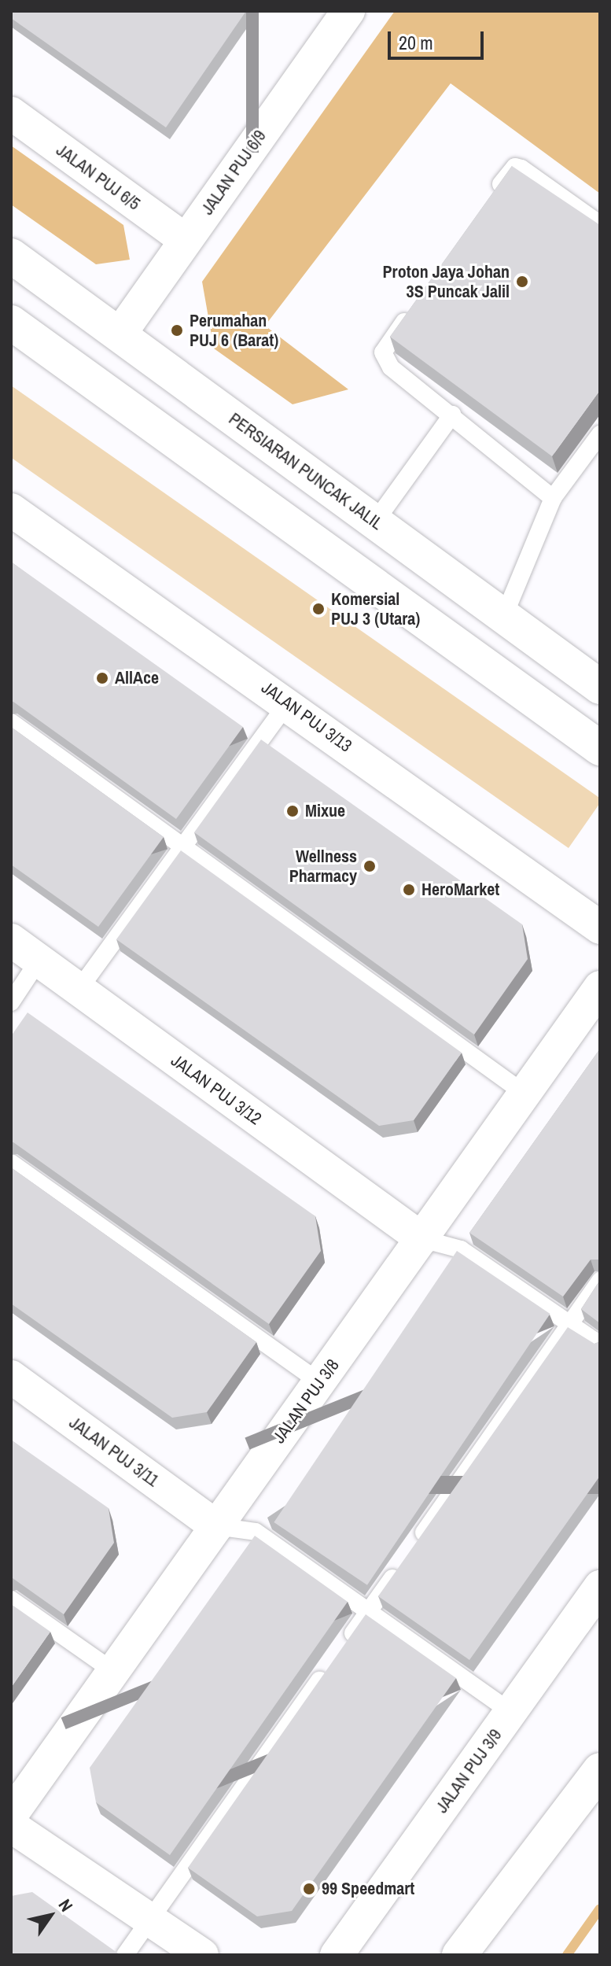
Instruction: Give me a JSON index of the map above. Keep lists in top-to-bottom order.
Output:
{
  "streets": {
    "main road": ["PERSIARAN PUNCAK JALIL"],
    "street": [
      "JALAN PUJ 6/9",
      "JALAN PUJ 6/5",
      "JALAN PUJ 3/13",
      "JALAN PUJ 3/12",
      "JALAN PUJ 3/8",
      "JALAN PUJ 3/11",
      "JALAN PUJ 3/9"
    ]
  },
  "crossings": [
    ["JALAN PUJ 6/9", "JALAN PUJ 6/5"],
    ["JALAN PUJ 6/9", "PERSIARAN PUNCAK JALIL"],
    ["JALAN PUJ 3/12", "JALAN PUJ 3/8"],
    ["JALAN PUJ 3/8", "JALAN PUJ 3/11"]
  ],
  "places": [
    "Proton Jaya Johan 3S Puncak Jalil",
    "Perumahan PUJ 6 (Barat)",
    "Komersial PUJ 3 (Utara)",
    "AllAce",
    "Mixue",
    "Wellness Pharmacy",
    "HeroMarket",
    "99 Speedmart"
  ],
  "scale_bar": "20 m",
  "north": "top right"
}
